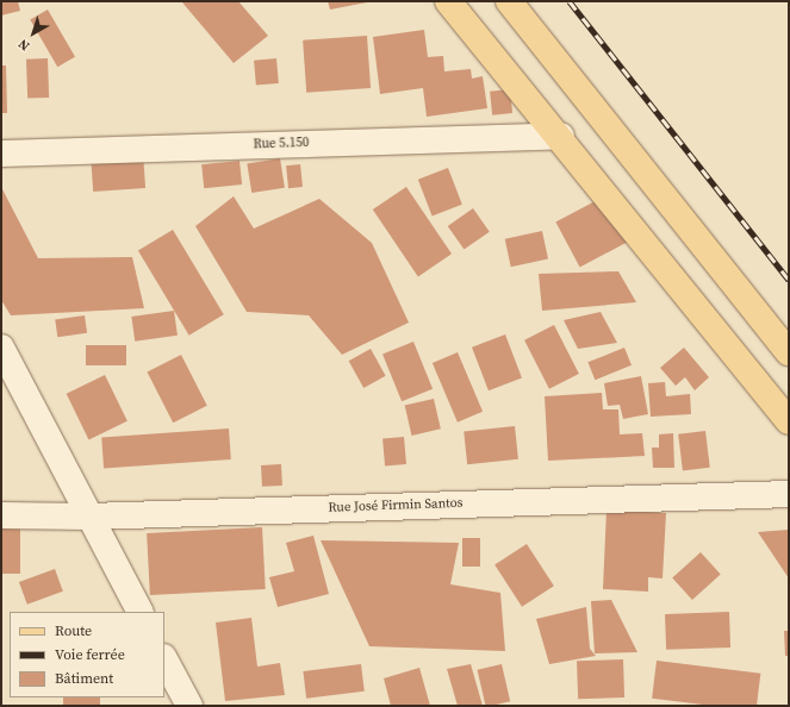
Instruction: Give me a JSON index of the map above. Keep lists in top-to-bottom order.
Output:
{
  "streets": {
    "street": ["Rue 5.150", "Rue José Firmin Santos"]
  },
  "legend": ["Route", "Voie ferrée", "Bâtiment"],
  "north": "bottom left"
}
